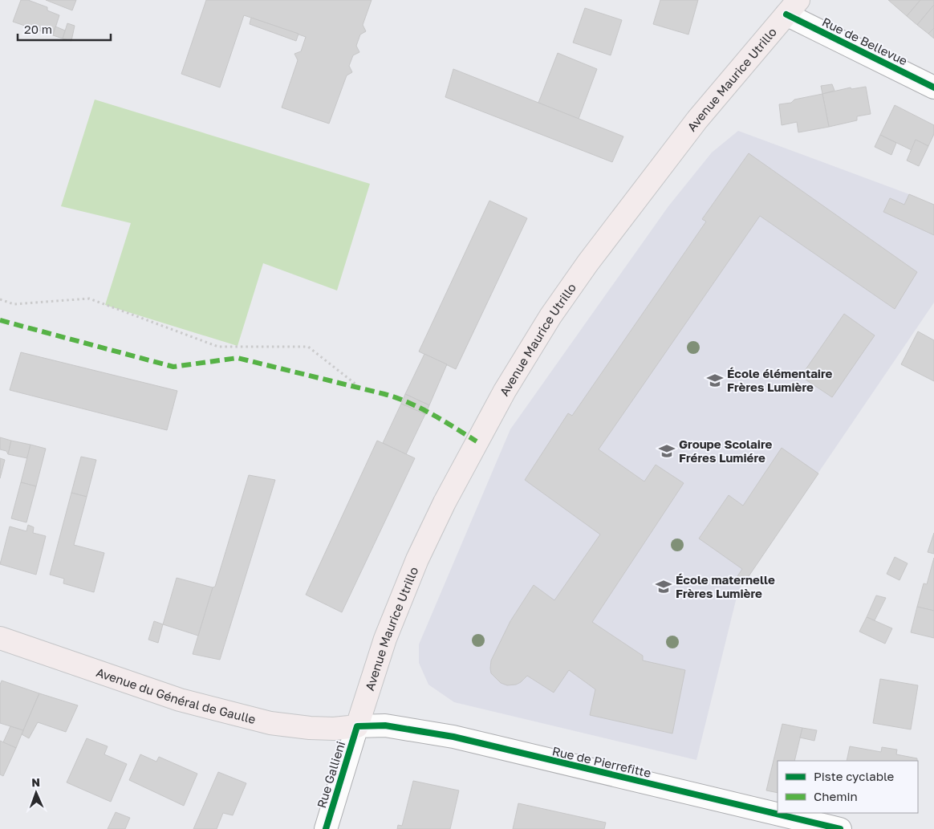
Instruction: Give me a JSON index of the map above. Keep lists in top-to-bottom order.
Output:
{
  "streets": {
    "main road": ["Avenue Maurice Utrillo", "Avenue du Général de Gaulle"],
    "street": ["Rue de Bellevue", "Rue de Pierrefitte", "Rue Gallieni"]
  },
  "crossings": [
    ["Rue de Bellevue", "Avenue Maurice Utrillo"],
    ["Avenue Maurice Utrillo", "Avenue du Général de Gaulle"],
    ["Avenue Maurice Utrillo", "Rue de Pierrefitte"],
    ["Avenue Maurice Utrillo", "Rue Gallieni"],
    ["Avenue du Général de Gaulle", "Rue de Pierrefitte"],
    ["Avenue du Général de Gaulle", "Rue Gallieni"],
    ["Rue de Pierrefitte", "Rue Gallieni"]
  ],
  "places": {
    "school or university": ["École élémentaire Frères Lumière", "Groupe Scolaire Fréres Lumiére", "École maternelle Frères Lumière"]
  },
  "legend": ["Piste cyclable", "Chemin"],
  "scale_bar": "20 m",
  "north": "top"
}
